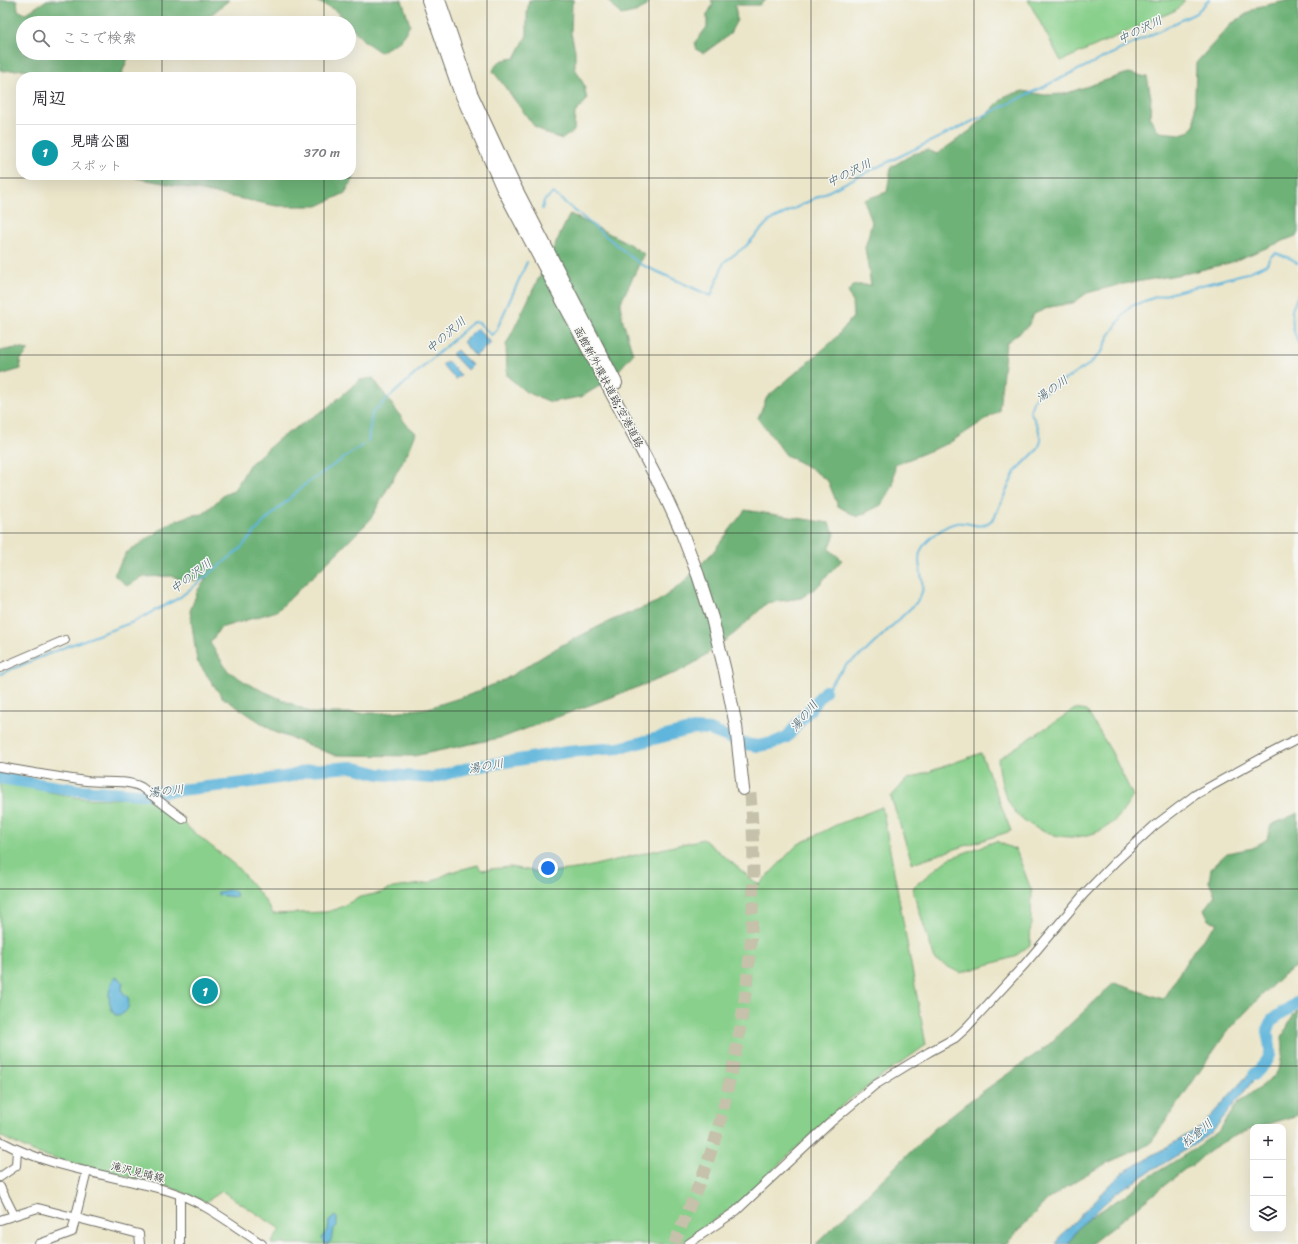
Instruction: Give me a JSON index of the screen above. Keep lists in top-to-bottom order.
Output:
{
  "streets": {
    "highway": ["函館新外環状道路;空港道路"],
    "street": ["滝沢見晴線"]
  },
  "water": ["中の沢川", "湯の川", "松倉川"],
  "page": {
    "search": "ここで検索",
    "heading": "周辺",
    "list": [
      {
        "mark": "1",
        "name": "見晴公園",
        "note": "スポット",
        "value": "370 m"
      }
    ],
    "pins": "1",
    "map_buttons": ["+", "−"]
  }
}
